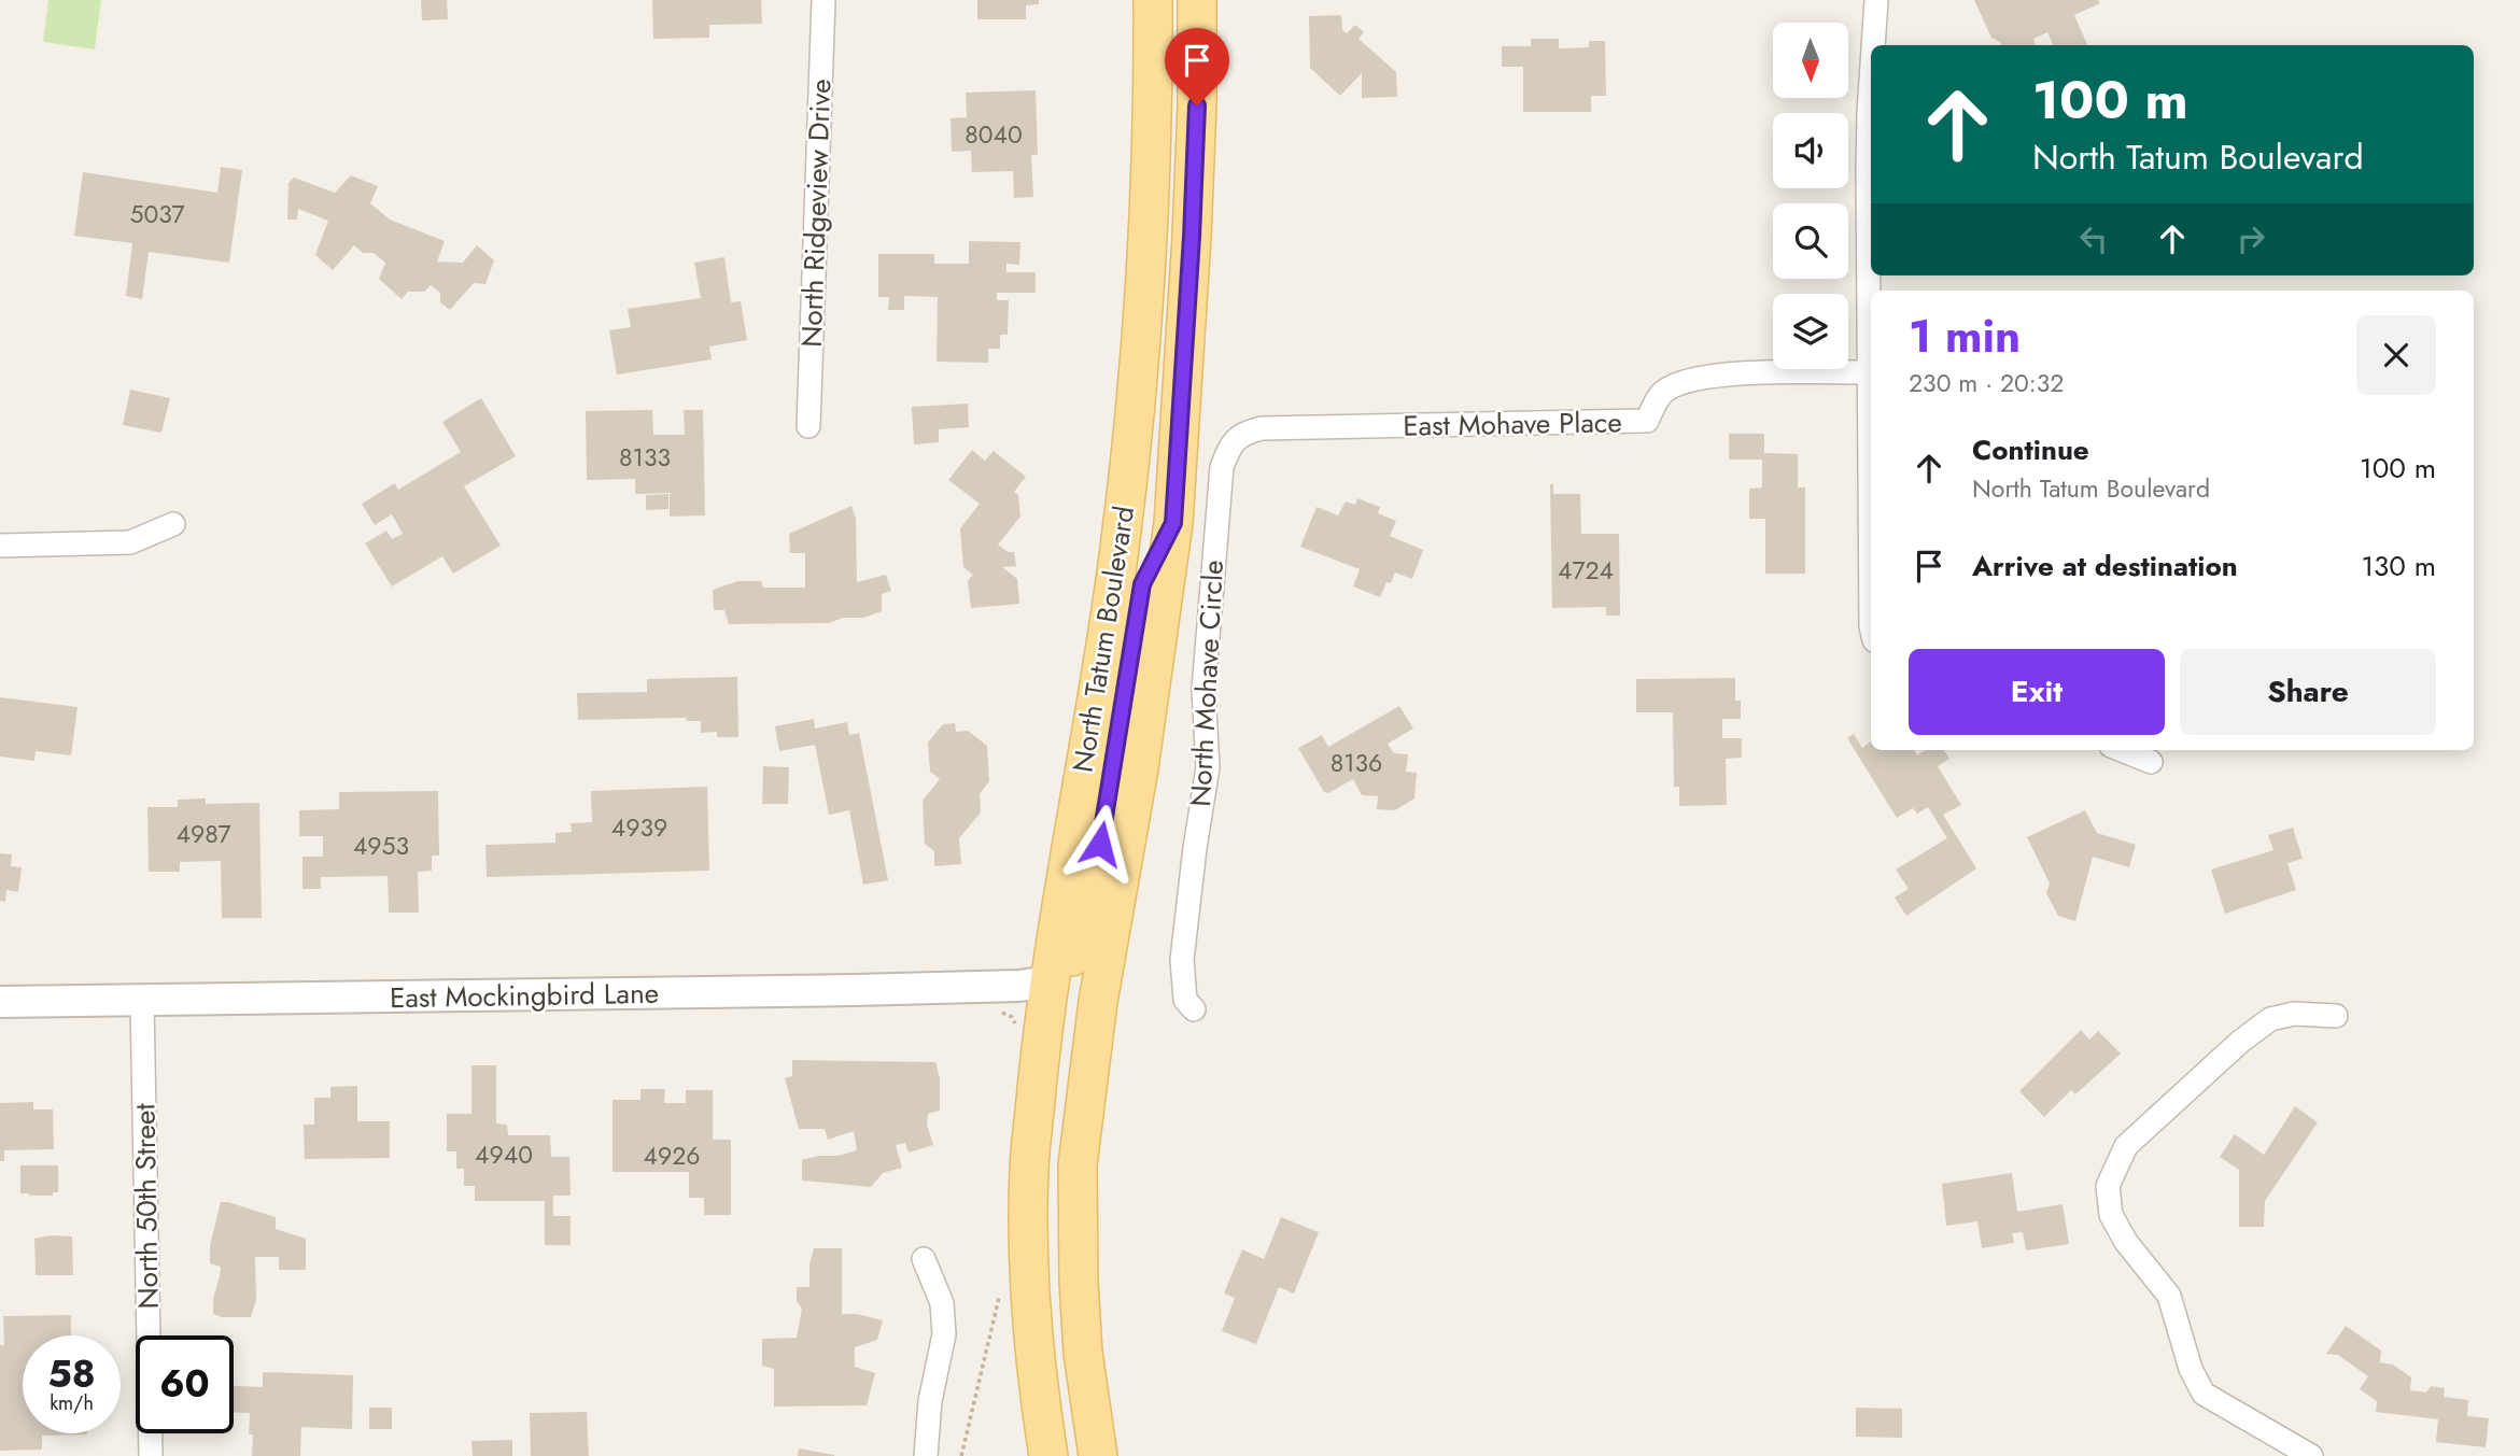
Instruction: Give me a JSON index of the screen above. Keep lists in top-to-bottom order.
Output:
{
  "streets": {
    "main road": ["North Tatum Boulevard"],
    "street": [
      "North Ridgeview Drive",
      "East Mohave Place",
      "North Mohave Circle",
      "East Mockingbird Lane",
      "North 50th Street"
    ]
  },
  "crossings": [
    ["East Mohave Place", "North Mohave Circle"],
    ["North Tatum Boulevard", "East Mockingbird Lane"],
    ["East Mockingbird Lane", "North 50th Street"]
  ],
  "house_numbers": [
    "8040",
    "5037",
    "8133",
    "4724",
    "8136",
    "4939",
    "4987",
    "4953",
    "4940",
    "4926"
  ],
  "north": "bottom",
  "page": {
    "turn": ["100 m", "North Tatum Boulevard"],
    "heading": ["1 min", "230 m · 20:32"],
    "list": [
      {
        "name": "Continue",
        "note": "North Tatum Boulevard",
        "value": "100 m"
      },
      {
        "name": "Arrive at destination",
        "value": "130 m"
      }
    ],
    "buttons": ["Exit", "Share"],
    "speed": "58 km/h",
    "limit": "60"
  }
}
